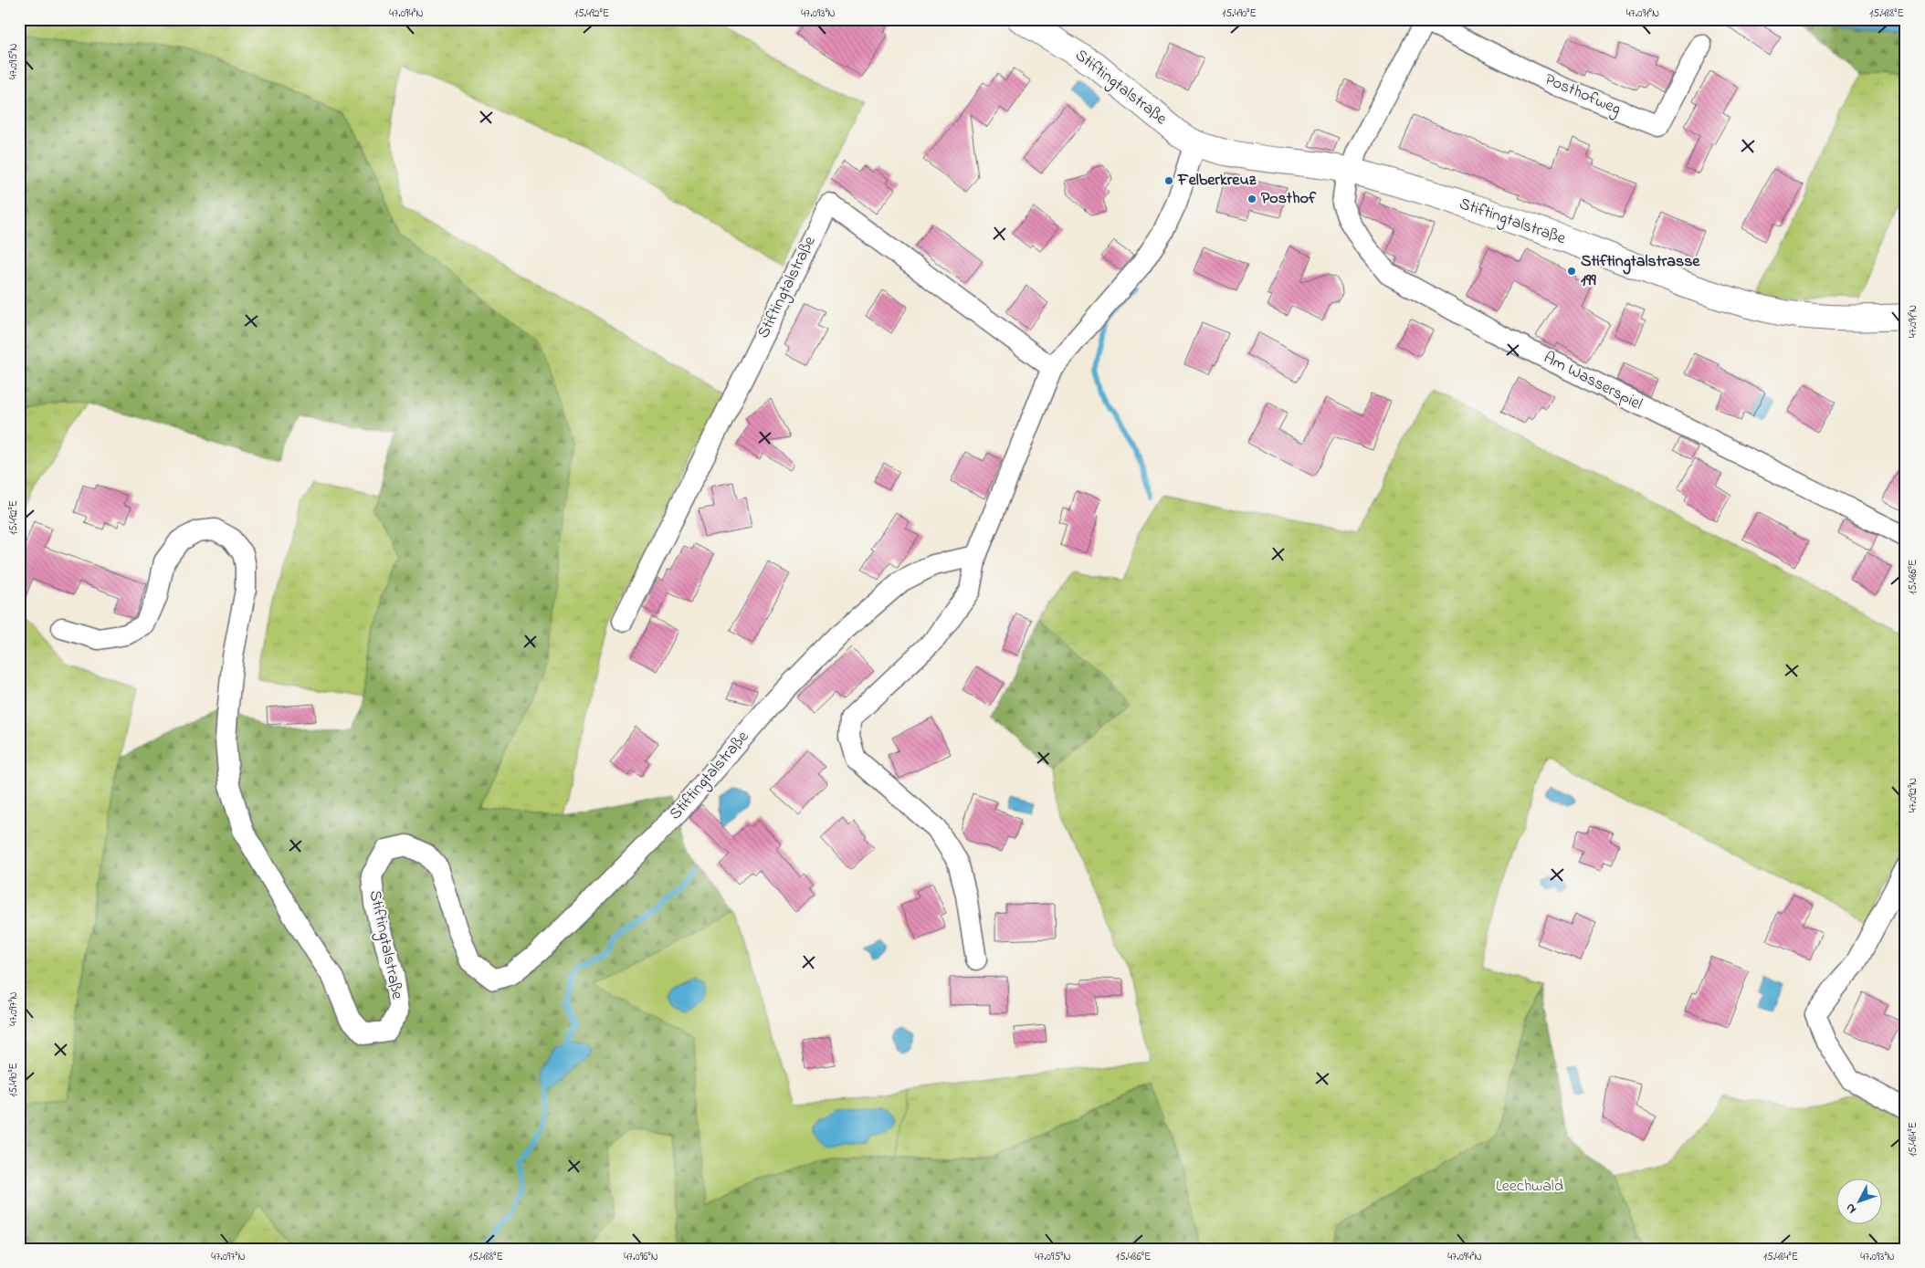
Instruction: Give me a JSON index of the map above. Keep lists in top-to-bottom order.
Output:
{
  "streets": {
    "street": ["Stiftingtalstraße", "Posthofweg", "Am Wasserspiel"]
  },
  "crossings": [
    ["Stiftingtalstraße", "Posthofweg"],
    ["Stiftingtalstraße", "Am Wasserspiel"],
    ["Posthofweg", "Am Wasserspiel"]
  ],
  "parks": ["Leechwald"],
  "places": ["Felberkreuz", "Posthof", "Stiftingtalstrasse 199"],
  "north": "bottom left",
  "coordinates": [
    "47.094°N",
    "15.492°E",
    "47.093°N",
    "15.490°E",
    "47.091°N",
    "15.488°E",
    "47.095°N",
    "15.486°E",
    "47.092°N",
    "47.097°N",
    "15.484°E",
    "47.096°N"
  ]
}
